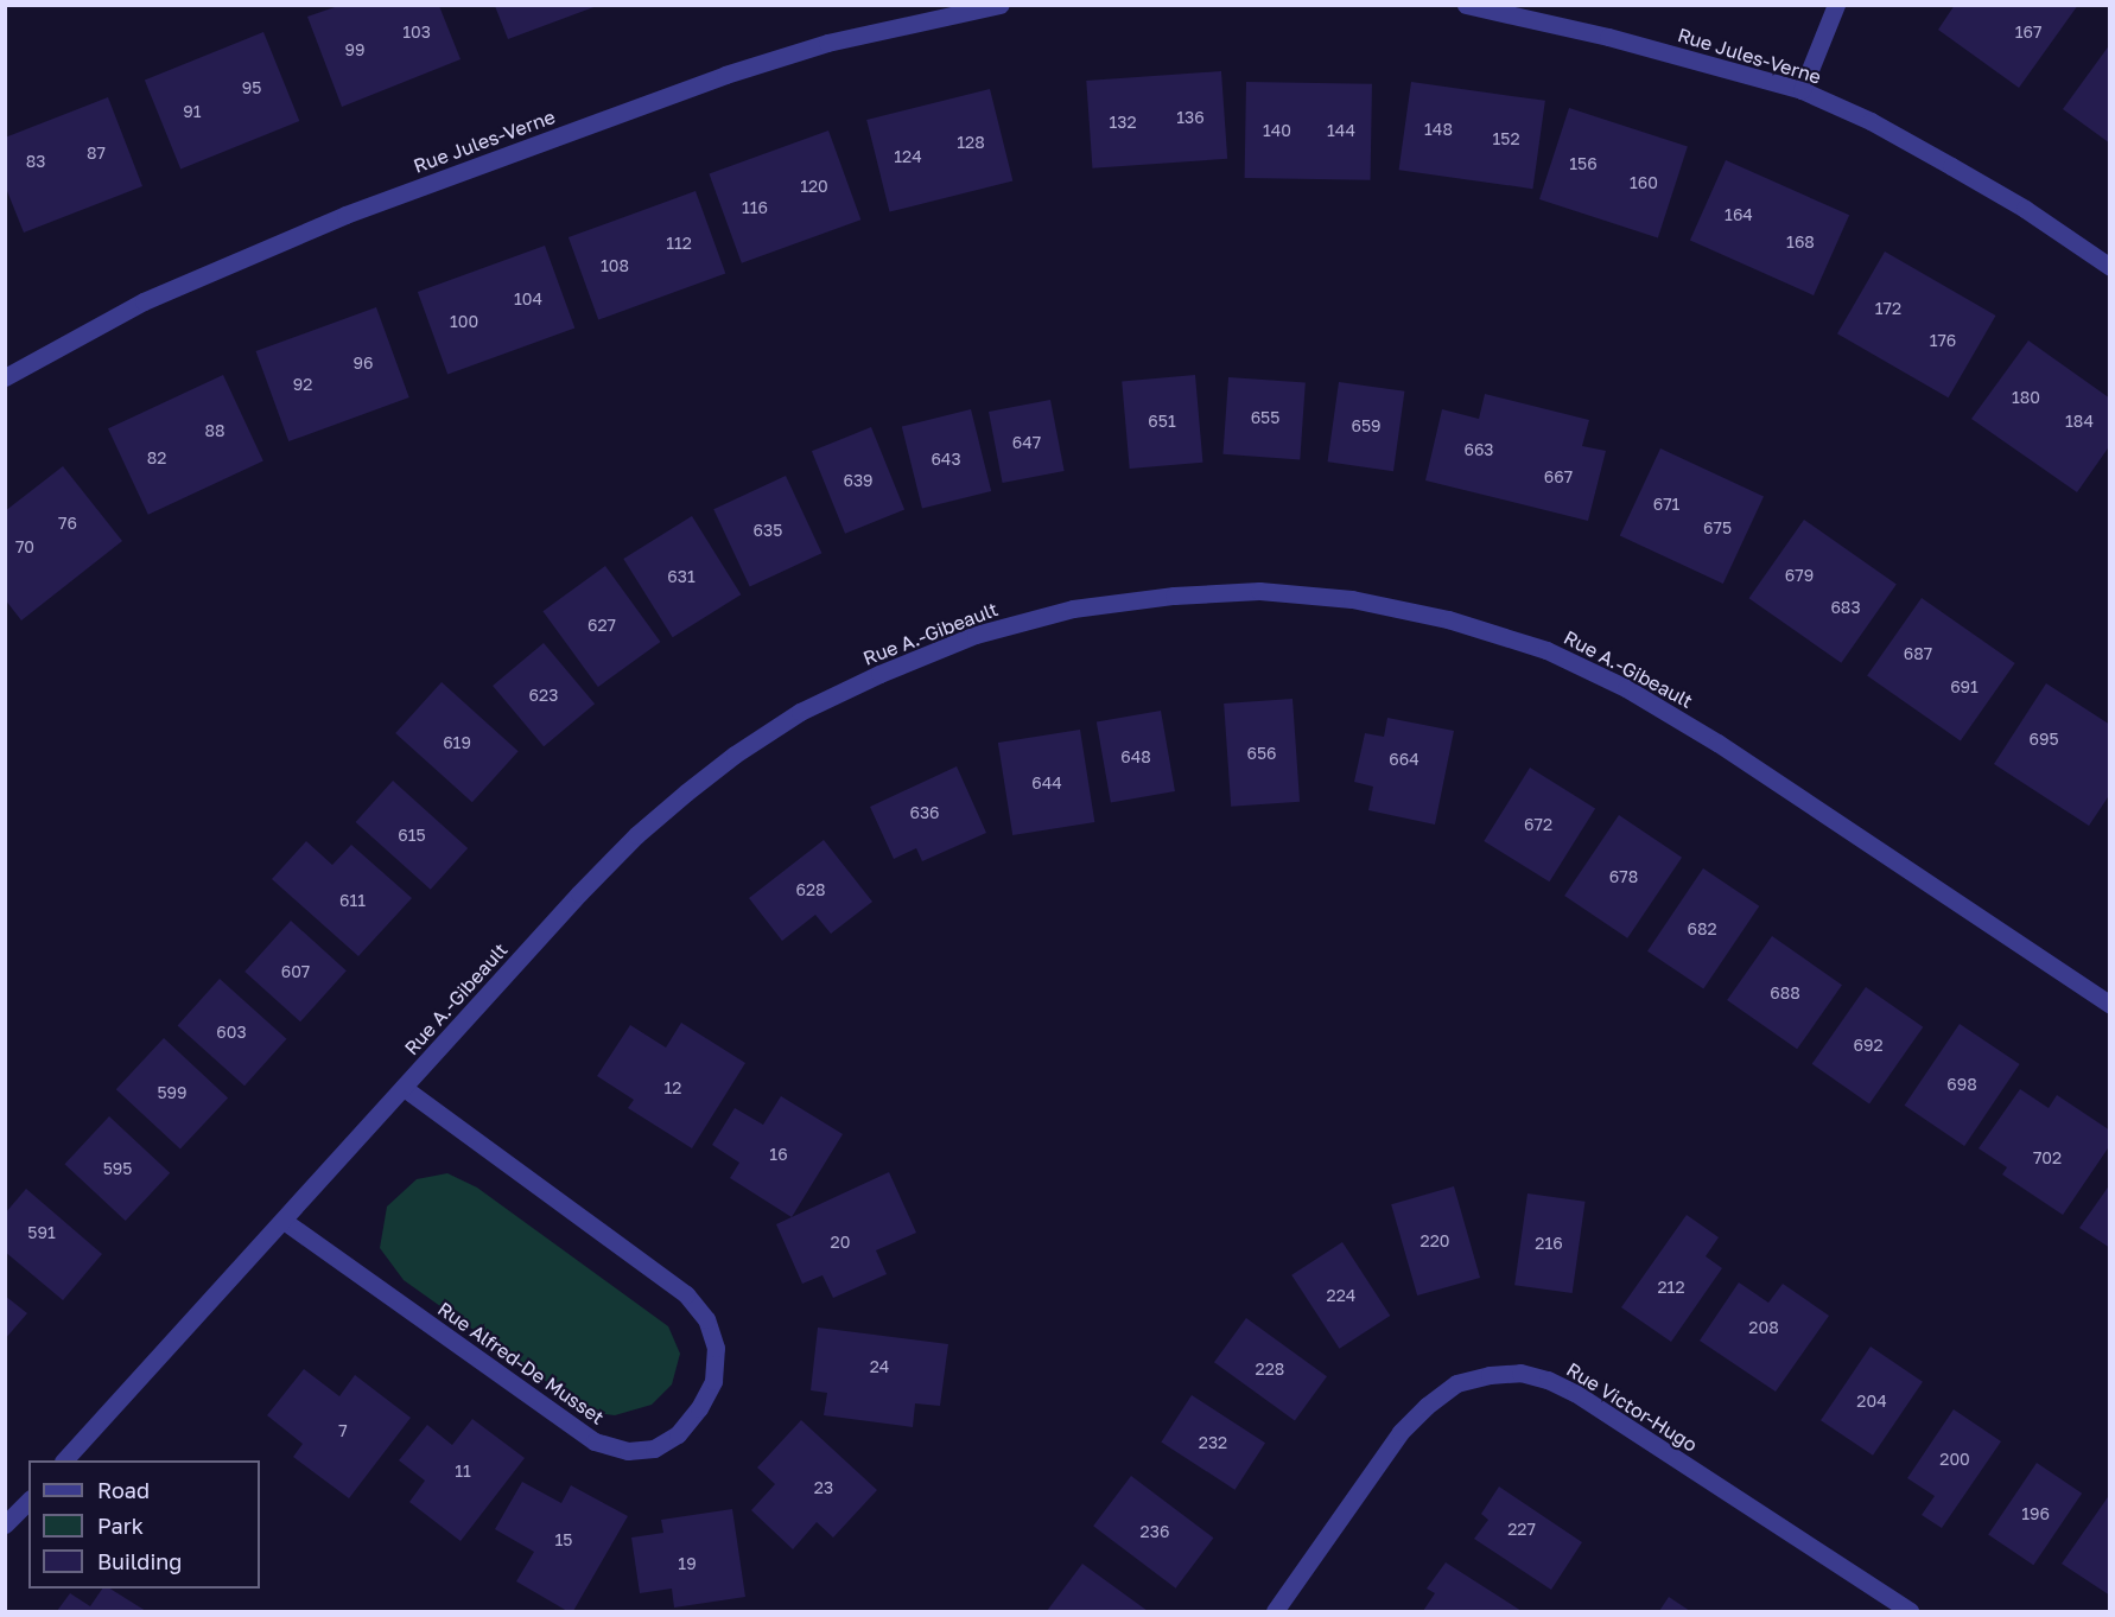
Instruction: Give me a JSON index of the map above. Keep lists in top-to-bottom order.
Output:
{
  "streets": {
    "street": [
      "Rue Jules-Verne",
      "Rue A.-Gibeault",
      "Rue Alfred-De Musset",
      "Rue Victor-Hugo"
    ]
  },
  "crossings": [
    ["Rue A.-Gibeault", "Rue Alfred-De Musset"]
  ],
  "house_numbers": [
    "103",
    "167",
    "99",
    "95",
    "91",
    "136",
    "132",
    "148",
    "140",
    "144",
    "152",
    "128",
    "87",
    "124",
    "83",
    "156",
    "160",
    "120",
    "116",
    "164",
    "168",
    "112",
    "108",
    "104",
    "172",
    "100",
    "176",
    "96",
    "92",
    "180",
    "655",
    "651",
    "184",
    "659",
    "88",
    "647",
    "663",
    "82",
    "643",
    "667",
    "639",
    "671",
    "76",
    "675",
    "635",
    "70",
    "679",
    "631",
    "683",
    "627",
    "687",
    "691",
    "623",
    "695",
    "619",
    "656",
    "648",
    "664",
    "644",
    "636",
    "672",
    "615",
    "678",
    "628",
    "611",
    "682",
    "607",
    "688",
    "603",
    "692",
    "698",
    "12",
    "599",
    "16",
    "702",
    "595",
    "591",
    "220",
    "20",
    "216",
    "212",
    "224",
    "208",
    "24",
    "228",
    "204",
    "7",
    "232",
    "200",
    "11",
    "23",
    "196",
    "227",
    "236",
    "15",
    "19"
  ],
  "legend": ["Road", "Park", "Building"]
}
